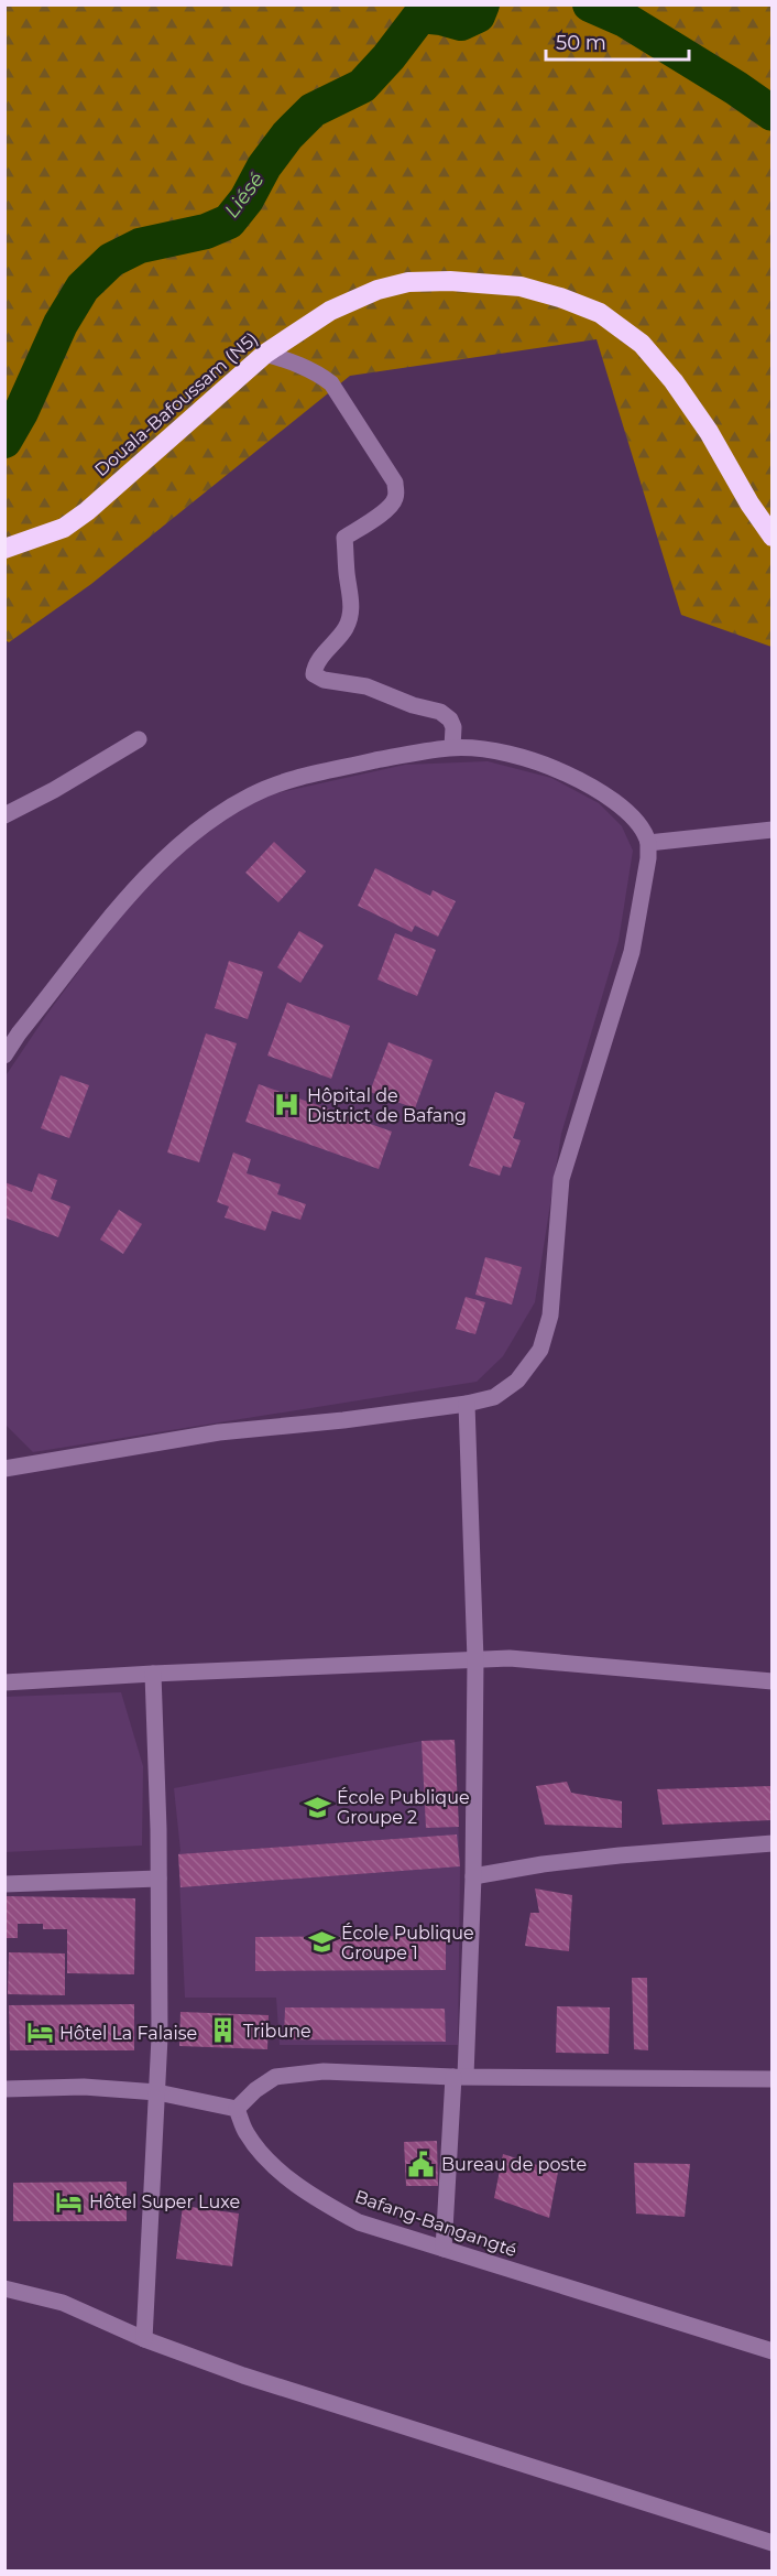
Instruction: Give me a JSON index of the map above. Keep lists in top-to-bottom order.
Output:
{
  "streets": {
    "highway": ["Douala-Bafoussam (N5)"],
    "street": ["Bafang-Bangangté"]
  },
  "water": ["Liésé"],
  "places": {
    "hospital": ["Hôpital de District de Bafang"],
    "school or university": ["École Publique Groupe 2", "École Publique Groupe 1"],
    "building": ["Tribune"],
    "hotel": ["Hôtel La Falaise", "Hôtel Super Luxe"],
    "public building": ["Bureau de poste"]
  },
  "scale_bar": "50 m"
}
